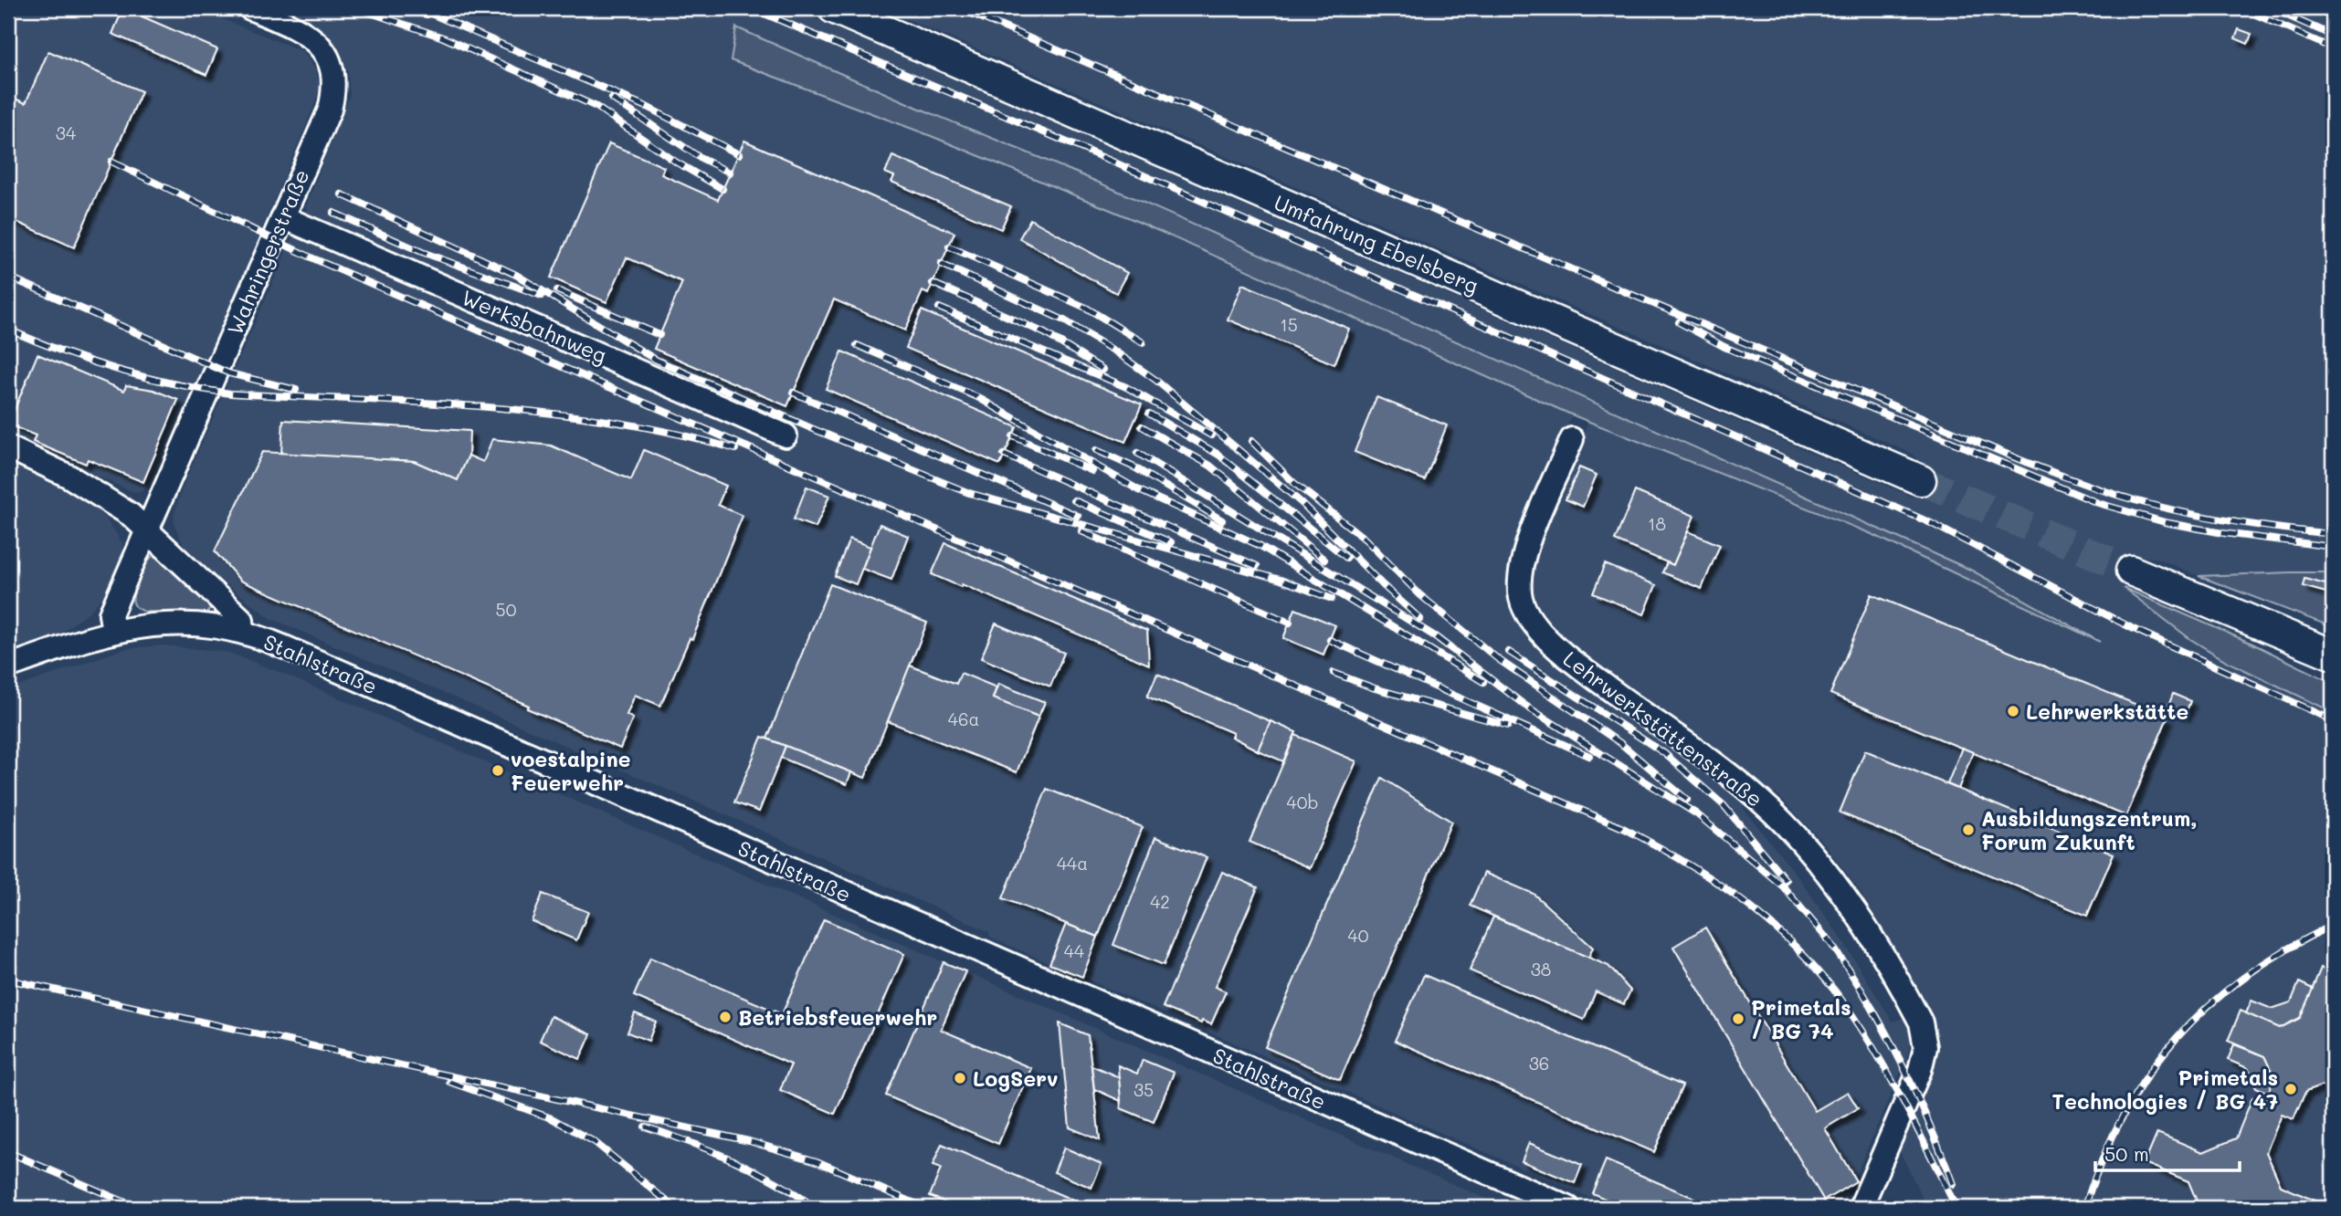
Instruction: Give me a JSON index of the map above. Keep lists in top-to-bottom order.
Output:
{
  "streets": {
    "main road": ["Umfahrung Ebelsberg"],
    "street": [
      "Wahringerstraße",
      "Werksbahnweg",
      "Stahlstraße",
      "Lehrwerkstättenstraße"
    ]
  },
  "crossings": [
    ["Wahringerstraße", "Werksbahnweg"],
    ["Wahringerstraße", "Stahlstraße"]
  ],
  "places": [
    "Lehrwerkstätte",
    "voestalpine Feuerwehr",
    "Ausbildungszentrum, Forum Zukunft",
    "Betriebsfeuerwehr",
    "Primetals / BG 74",
    "LogServ",
    "Primetals Technologies / BG 47"
  ],
  "house_numbers": [
    "34",
    "15",
    "18",
    "50",
    "46a",
    "40b",
    "44a",
    "42",
    "40",
    "44",
    "38",
    "36",
    "35"
  ],
  "scale_bar": "50 m"
}
